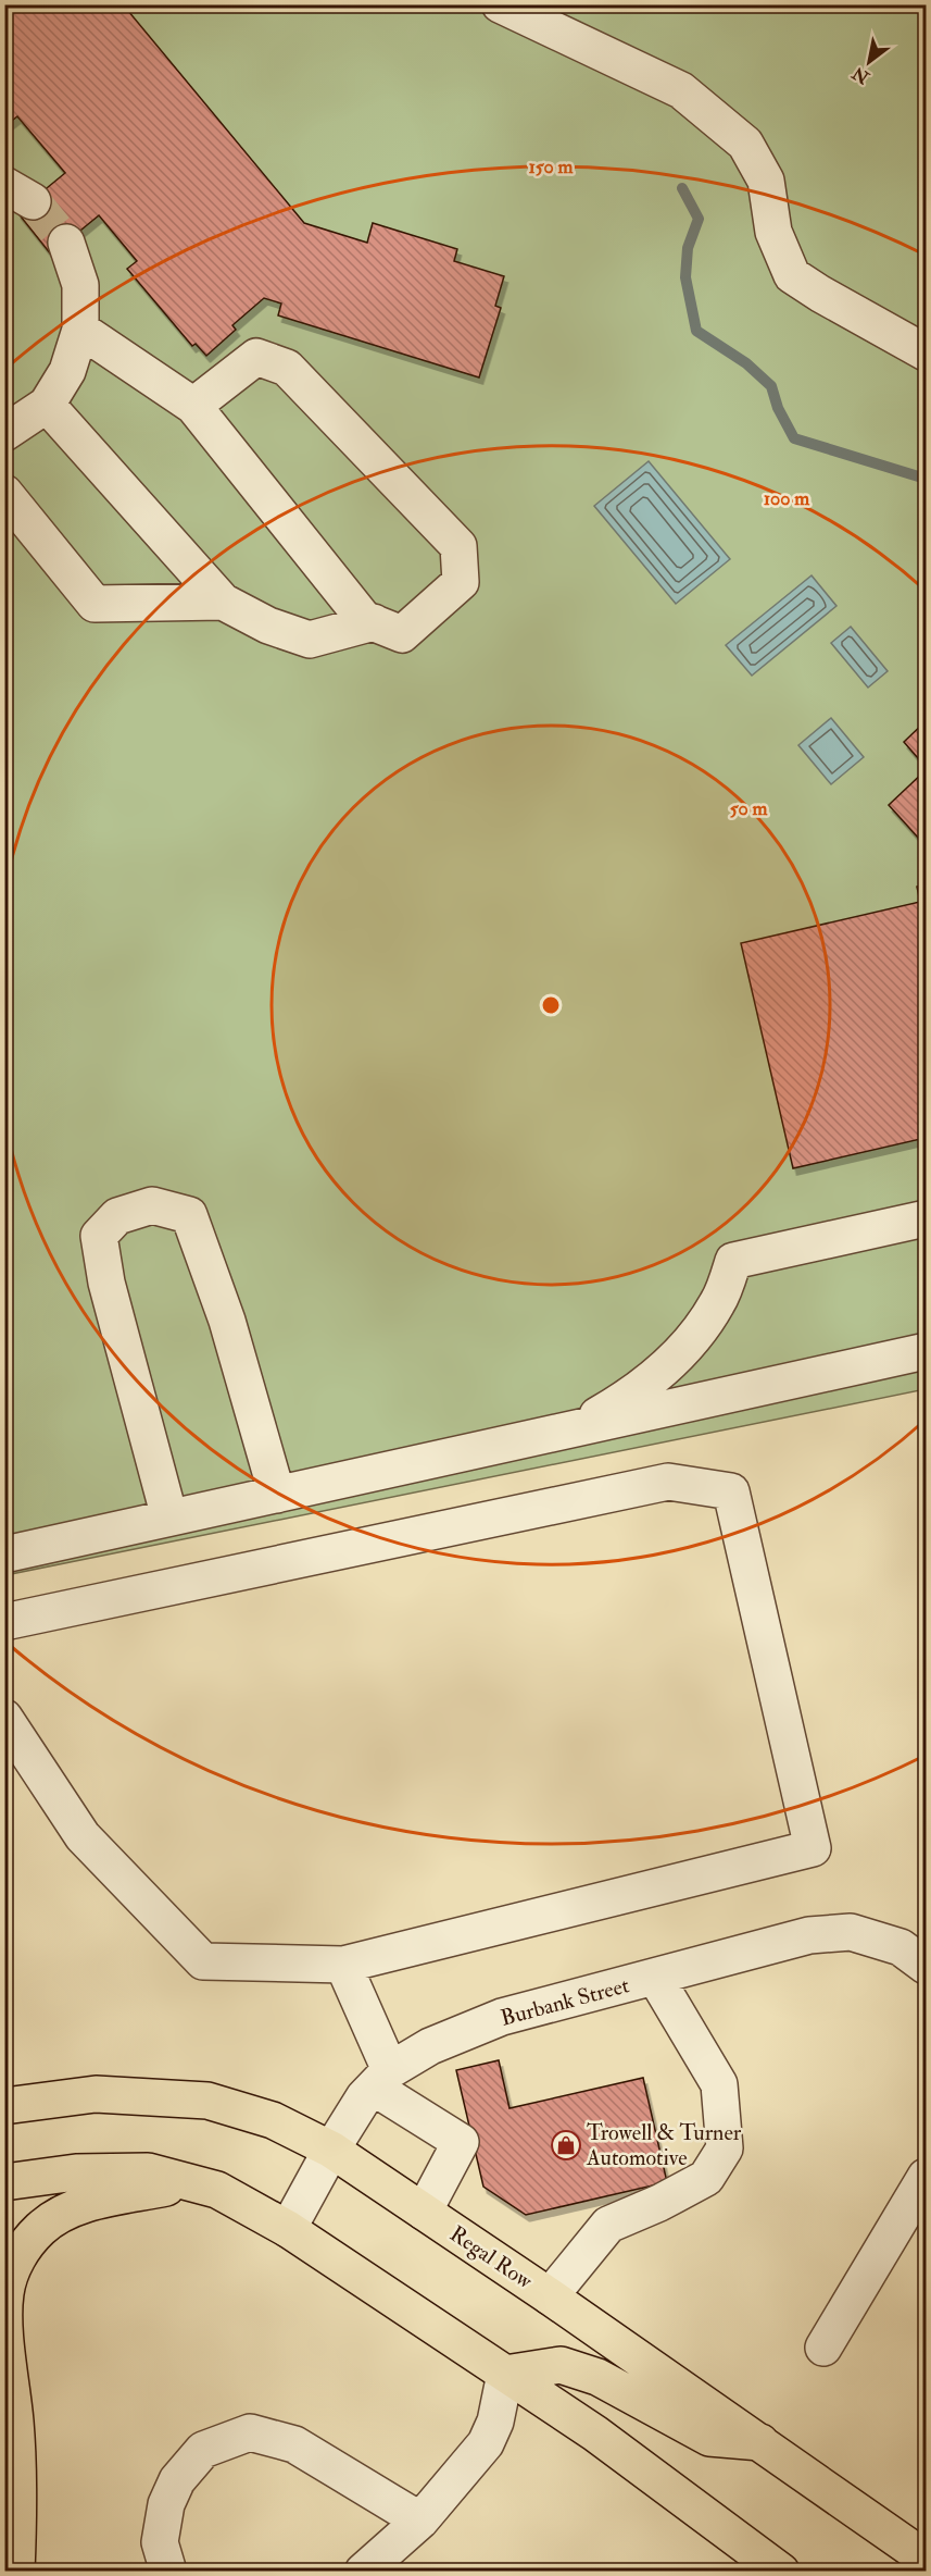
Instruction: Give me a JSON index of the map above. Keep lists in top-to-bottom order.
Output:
{
  "streets": {
    "main road": ["Regal Row"],
    "street": ["Burbank Street"]
  },
  "crossings": [
    ["Burbank Street", "Regal Row"]
  ],
  "places": {
    "shop": ["Trowell & Turner Automotive"]
  },
  "north": "bottom left",
  "rings": ["150 m", "100 m", "50 m"]
}
